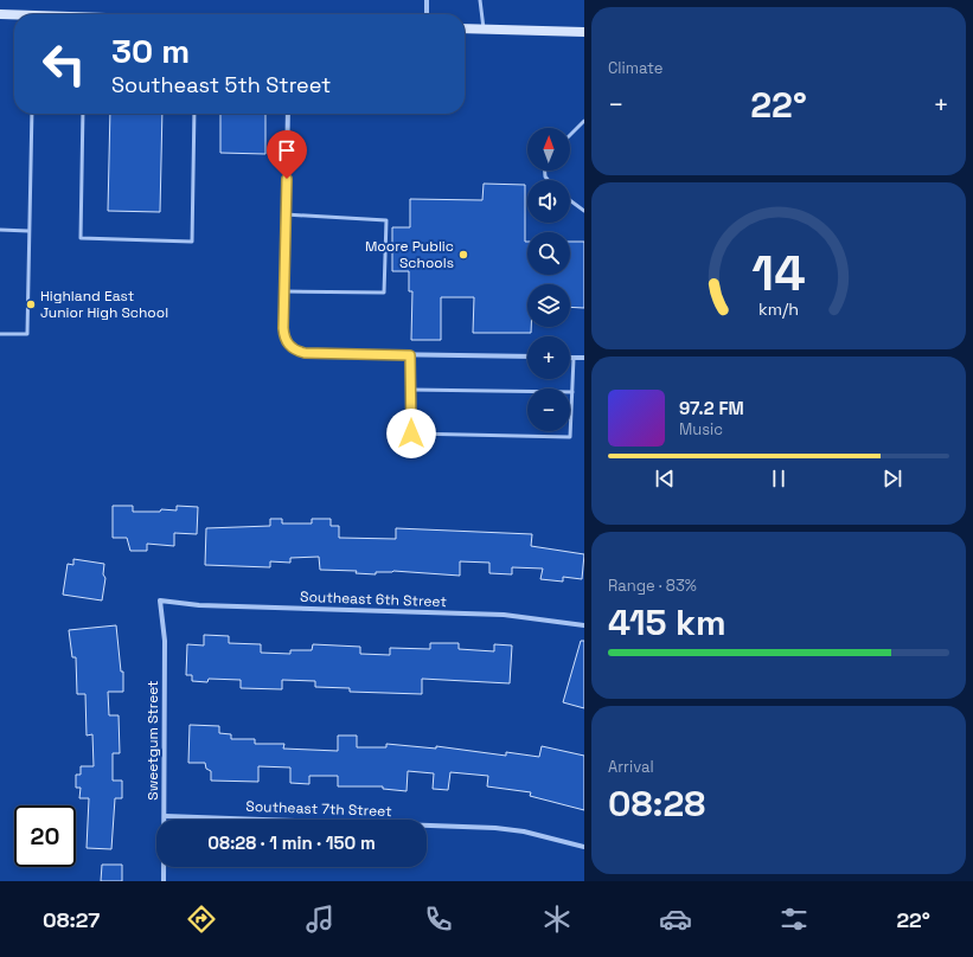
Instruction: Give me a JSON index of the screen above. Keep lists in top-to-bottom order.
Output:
{
  "streets": {
    "street": ["Southeast 6th Street", "Sweetgum Street", "Southeast 7th Street"]
  },
  "crossings": [
    ["Southeast 6th Street", "Sweetgum Street"],
    ["Sweetgum Street", "Southeast 7th Street"]
  ],
  "places": ["Moore Public Schools", "Highland East Junior High School"],
  "north": "top",
  "page": {
    "tile": [
      "Climate",
      ["Range · 83%", "415 km"],
      ["Arrival", "08:28"]
    ],
    "turn": ["30 m", "Southeast 5th Street"],
    "heat": ["−", "22°", "+"],
    "map_buttons": ["+", "−"],
    "song": ["97.2 FM", "Music"],
    "limit": "20",
    "trip": "08:28 · 1 min · 150 m",
    "tabs": ["08:27", "22°"],
    "gauge": ["14", "km/h"]
  }
}
